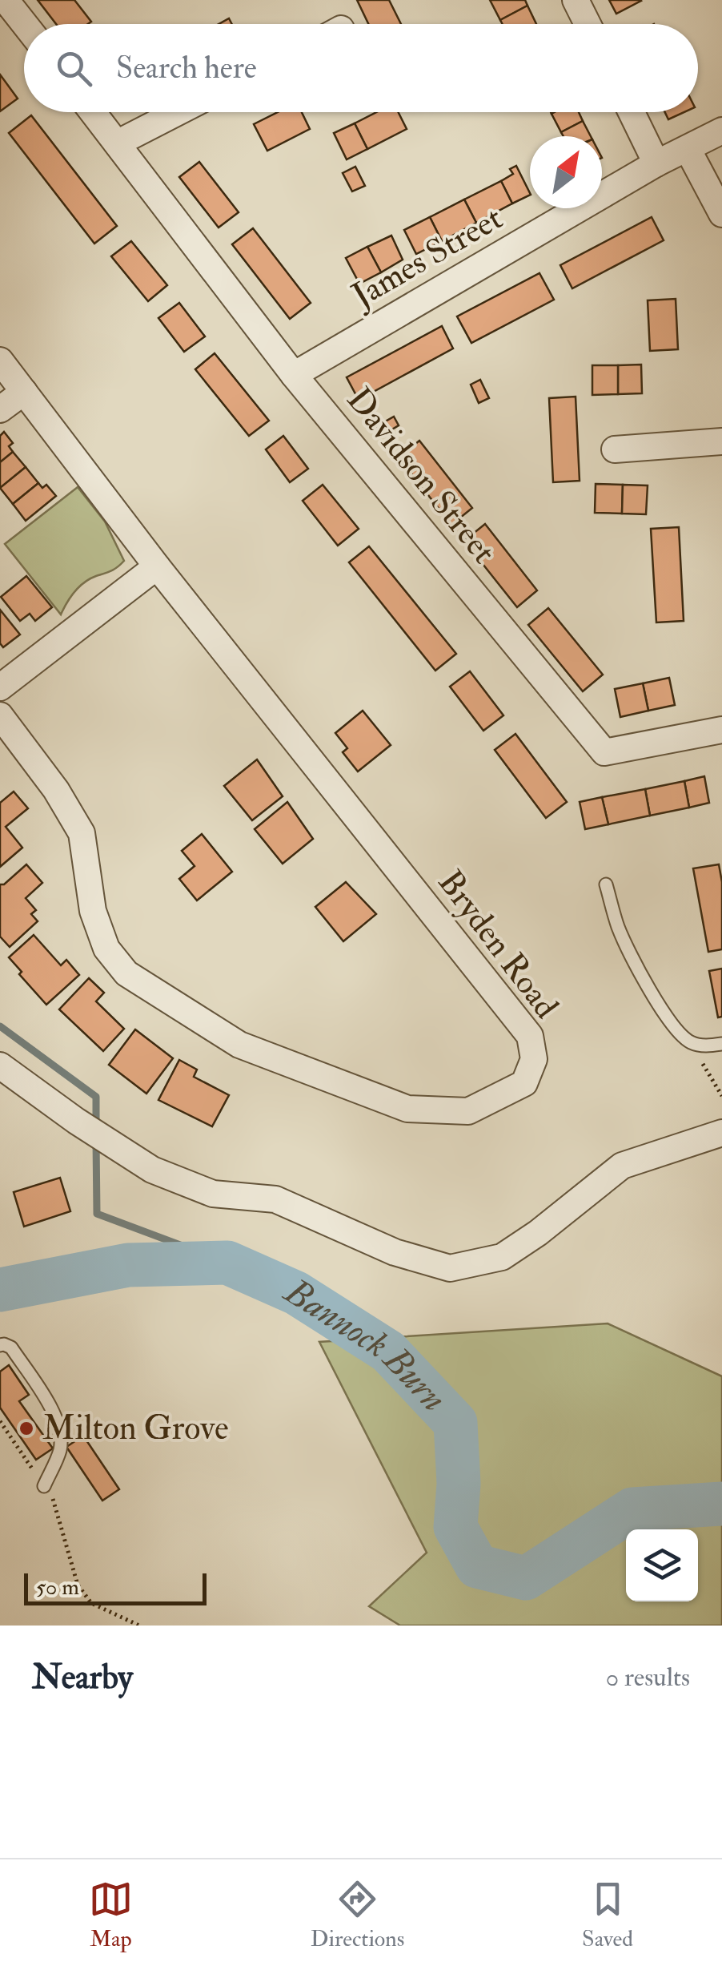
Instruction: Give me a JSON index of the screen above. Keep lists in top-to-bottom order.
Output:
{
  "streets": {
    "street": ["James Street", "Davidson Street", "Bryden Road"]
  },
  "crossings": [
    ["James Street", "Davidson Street"]
  ],
  "water": ["Bannock Burn"],
  "places": ["Milton Grove"],
  "scale_bar": "50 m",
  "north": "top right",
  "page": {
    "search": "Search here",
    "scale": "50 m",
    "heading": ["Nearby", "0 results"],
    "nav": ["Map", "Directions", "Saved"]
  }
}
